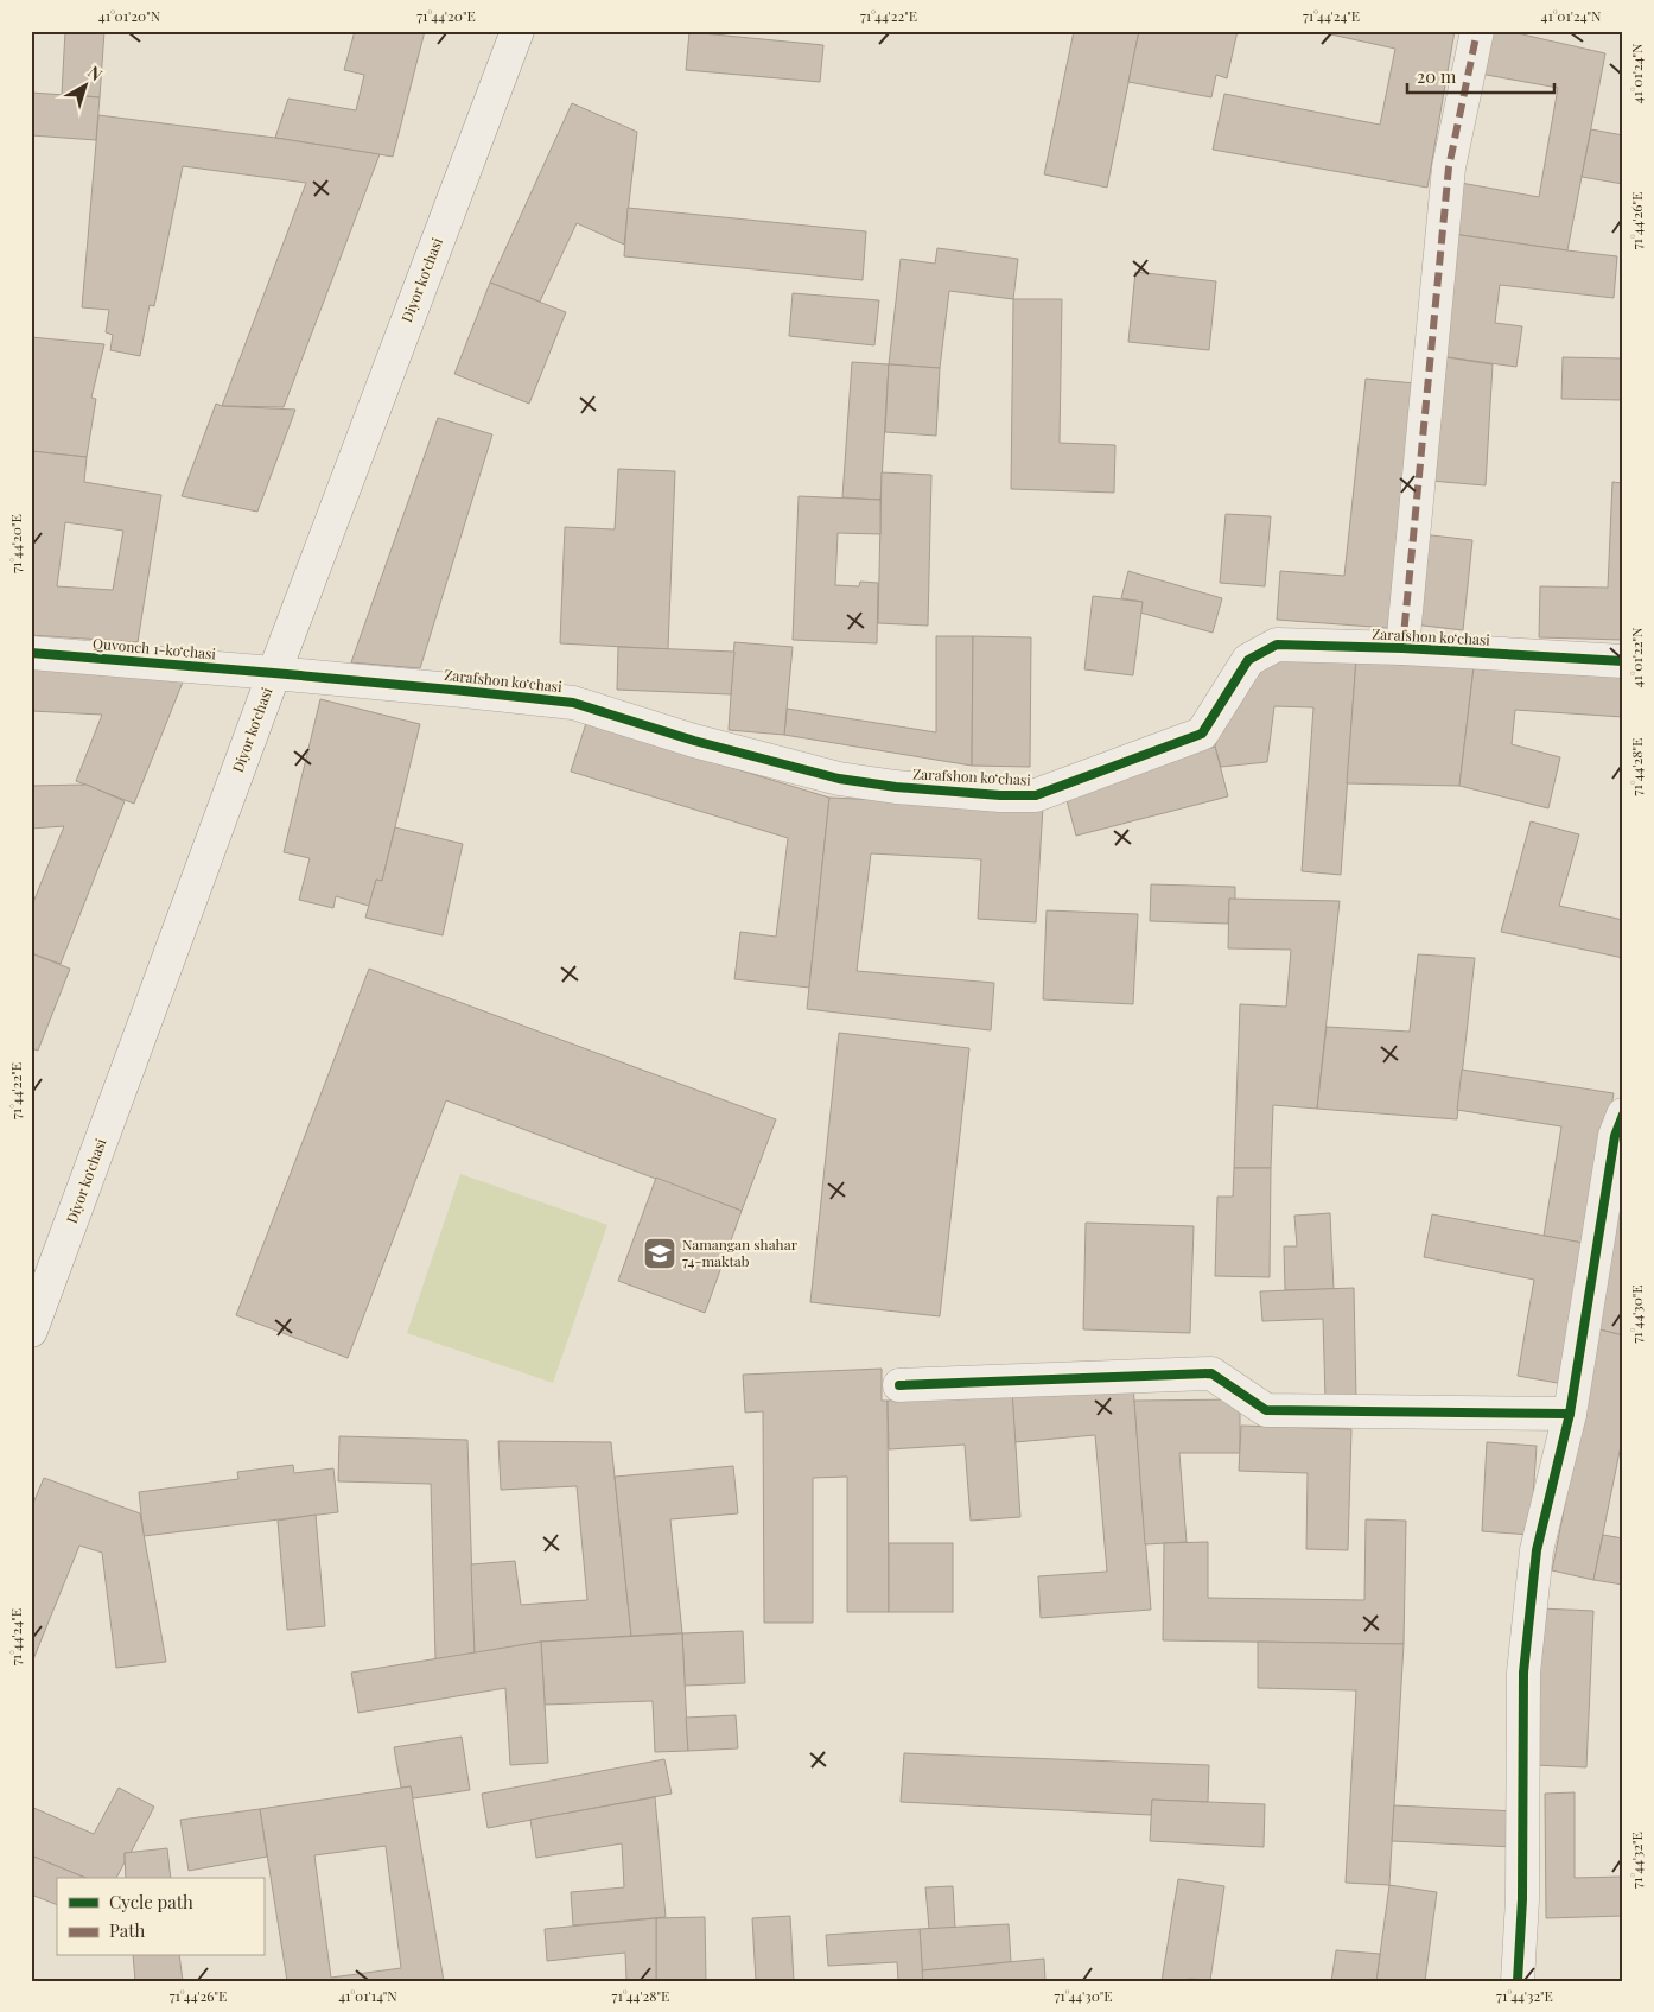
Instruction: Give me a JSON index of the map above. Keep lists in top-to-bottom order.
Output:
{
  "streets": {
    "street": ["Diyor koʻchasi", "Zarafshon koʻchasi", "Quvonch 1-koʻchasi"]
  },
  "crossings": [
    ["Diyor koʻchasi", "Zarafshon koʻchasi"],
    ["Diyor koʻchasi", "Quvonch 1-koʻchasi"],
    ["Zarafshon koʻchasi", "Quvonch 1-koʻchasi"]
  ],
  "places": {
    "school or university": ["Namangan shahar 74-maktab"]
  },
  "legend": ["Cycle path", "Path"],
  "scale_bar": "20 m",
  "north": "top right",
  "coordinates": [
    "41°01'20\"N",
    "71°44'20\"E",
    "71°44'22\"E",
    "71°44'24\"E",
    "41°01'24\"N",
    "71°44'26\"E",
    "41°01'22\"N",
    "71°44'28\"E",
    "71°44'30\"E",
    "71°44'32\"E",
    "41°01'14\"N"
  ]
}
